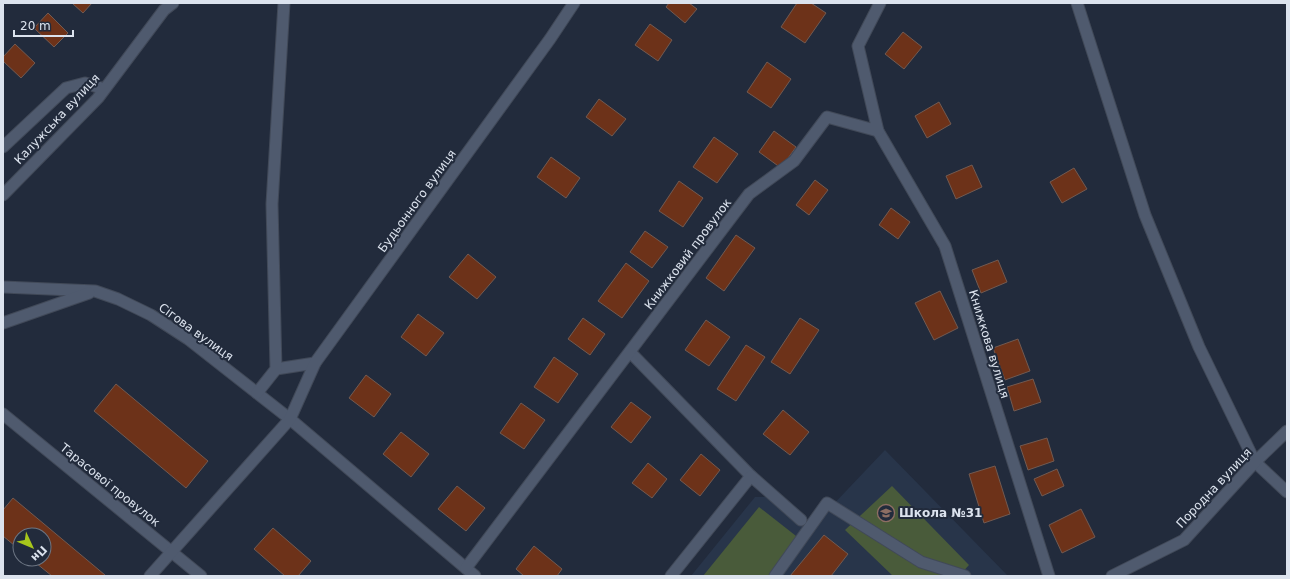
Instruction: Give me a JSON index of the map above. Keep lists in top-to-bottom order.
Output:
{
  "streets": {
    "street": [
      "Калужська вулиця",
      "Будьонного вулиця",
      "Книжковий провулок",
      "Сігова вулиця",
      "Книжкова вулиця",
      "Тарасової провулок",
      "Породна вулиця"
    ]
  },
  "crossings": [
    ["Будьонного вулиця", "Сігова вулиця"],
    ["Книжковий провулок", "Сігова вулиця"],
    ["Книжковий провулок", "Книжкова вулиця"]
  ],
  "places": {
    "school or university": ["Школа №31"]
  },
  "scale_bar": "20 m",
  "north": "bottom right"
}
